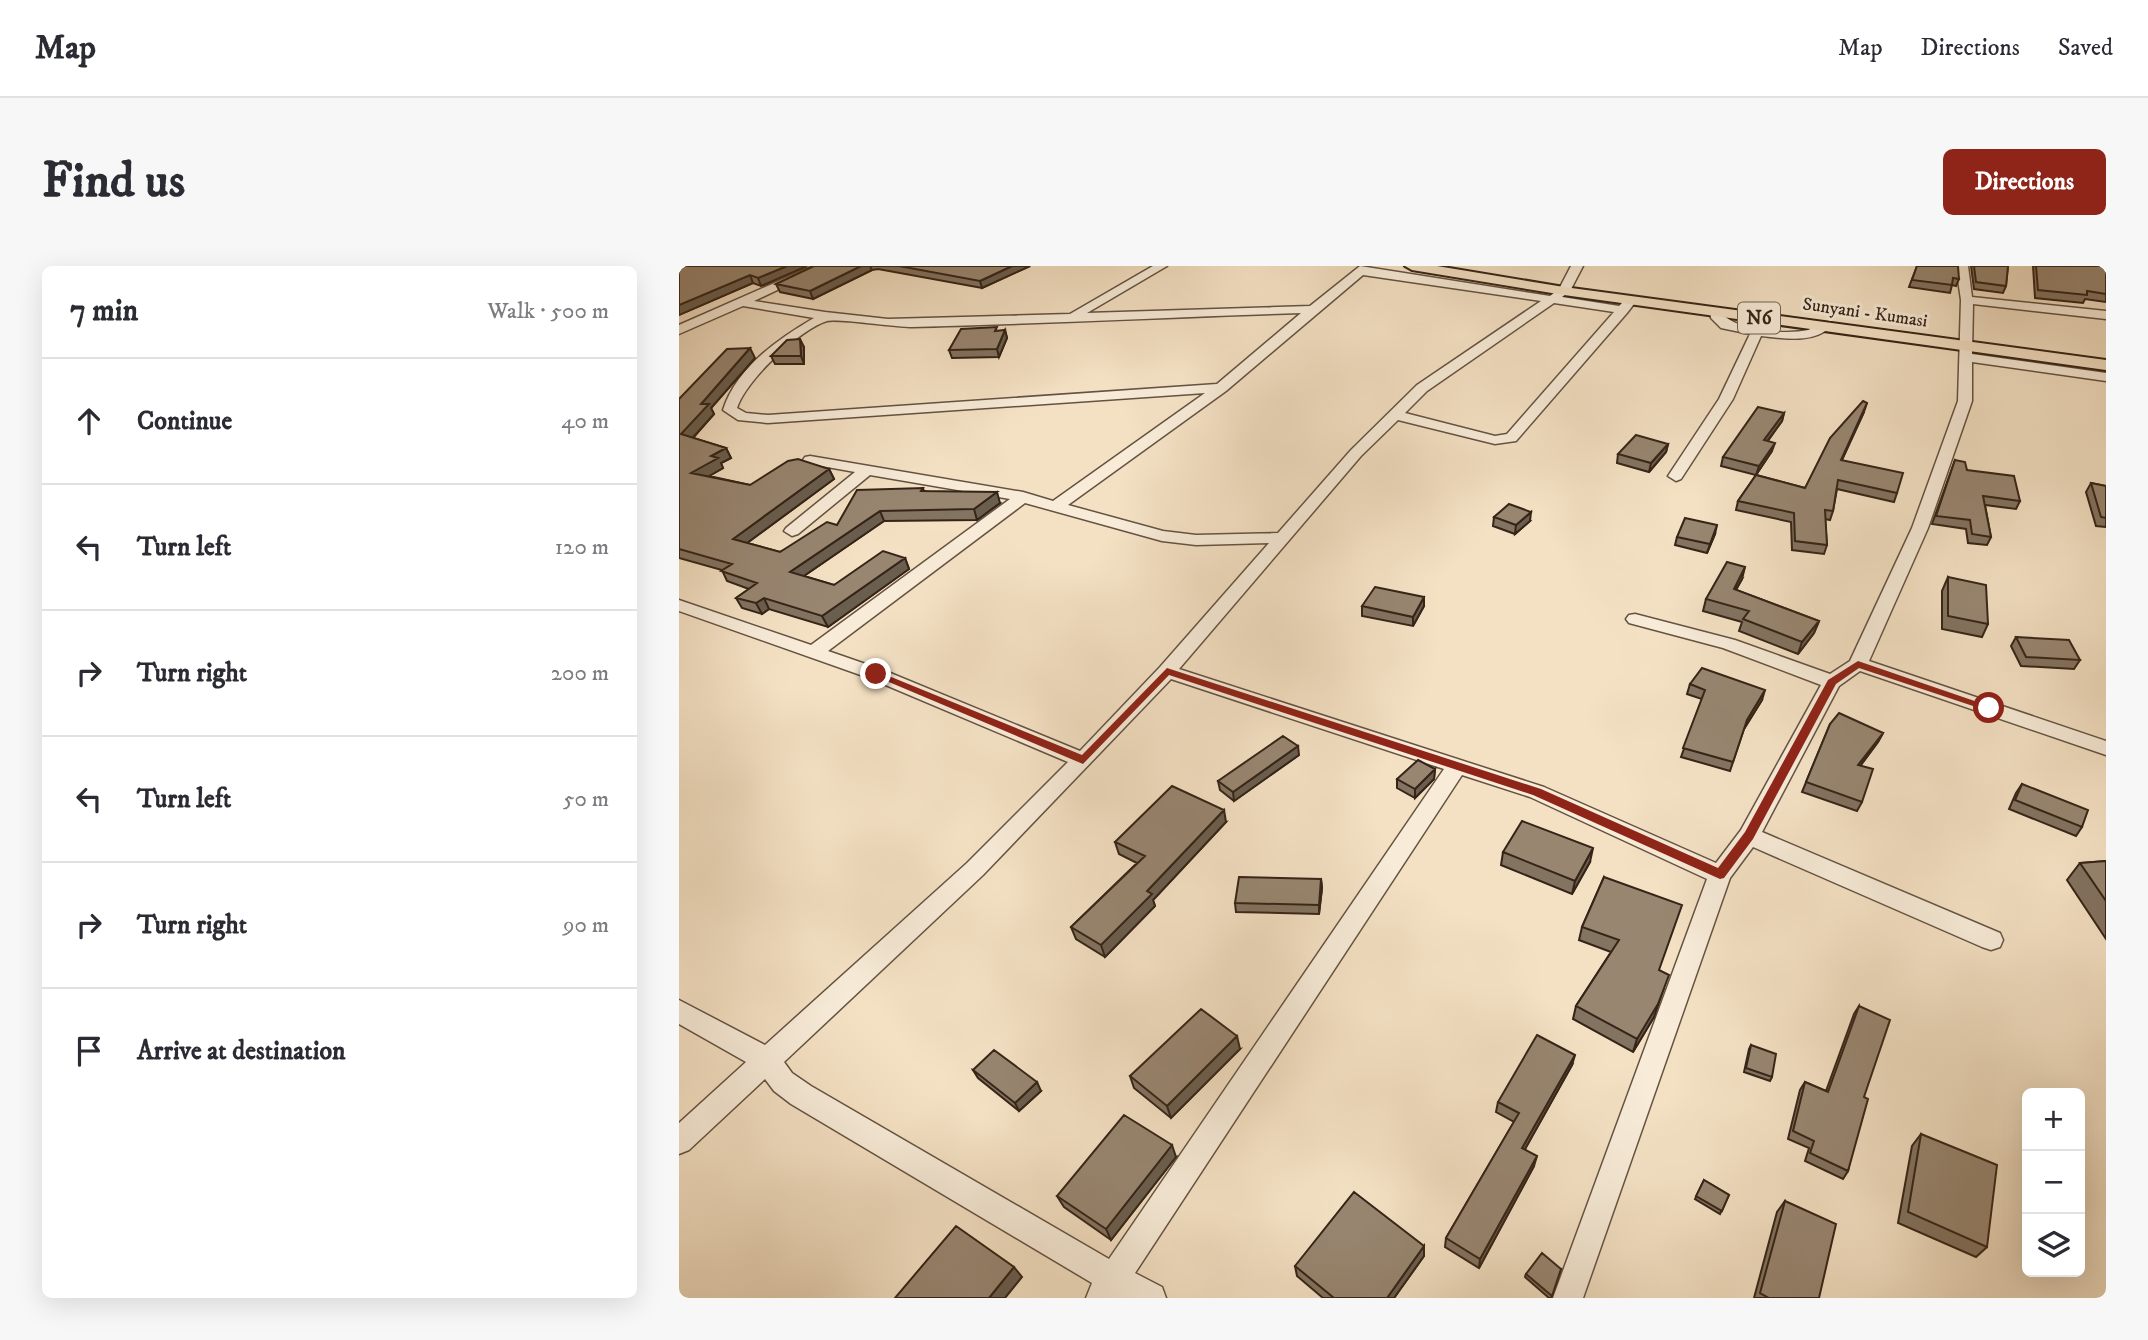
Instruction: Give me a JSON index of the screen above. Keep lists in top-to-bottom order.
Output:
{
  "streets": {
    "main road": ["Sunyani - Kumasi", "N6"]
  },
  "page": {
    "header": "Map",
    "nav": ["Map", "Directions", "Saved"],
    "buttons": "Directions",
    "title": "Find us",
    "heading": ["7 min", "Walk · 500 m"],
    "list": [
      ["Continue", "40 m"],
      ["Turn left", "120 m"],
      ["Turn right", "200 m"],
      ["Turn left", "50 m"],
      ["Turn right", "90 m"],
      "Arrive at destination"
    ],
    "map_buttons": ["+", "−"]
  }
}
